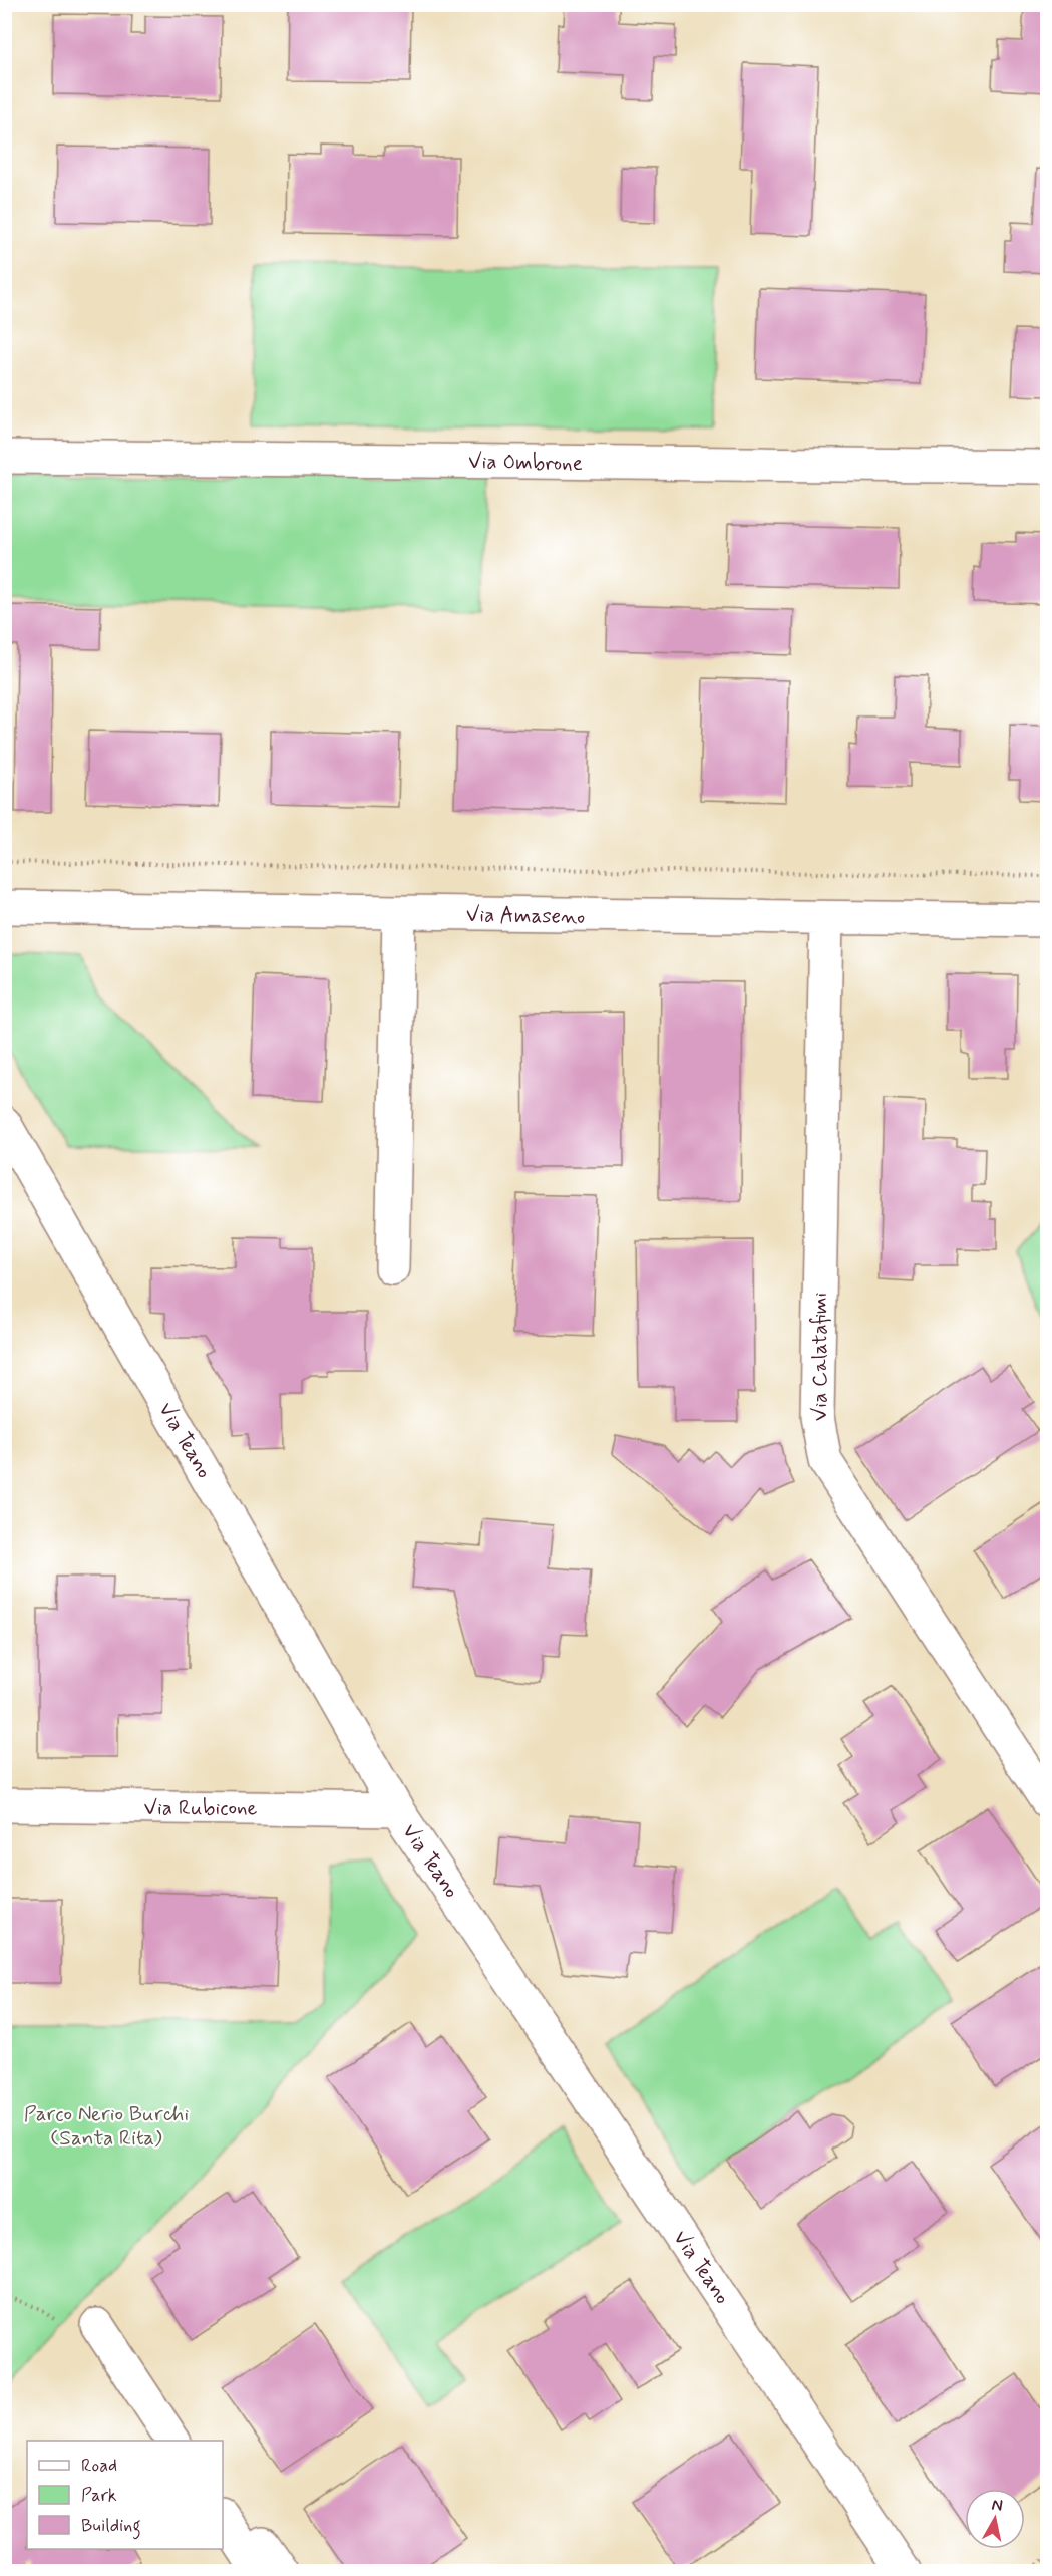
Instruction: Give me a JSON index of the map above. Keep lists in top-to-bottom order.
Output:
{
  "streets": {
    "street": [
      "Via Ombrone",
      "Via Amaseno",
      "Via Calatafimi",
      "Via Teano",
      "Via Rubicone"
    ]
  },
  "crossings": [
    ["Via Amaseno", "Via Calatafimi"],
    ["Via Teano", "Via Rubicone"]
  ],
  "parks": ["Parco Nerio Burchi (Santa Rita)"],
  "legend": ["Road", "Park", "Building"],
  "north": "top"
}
